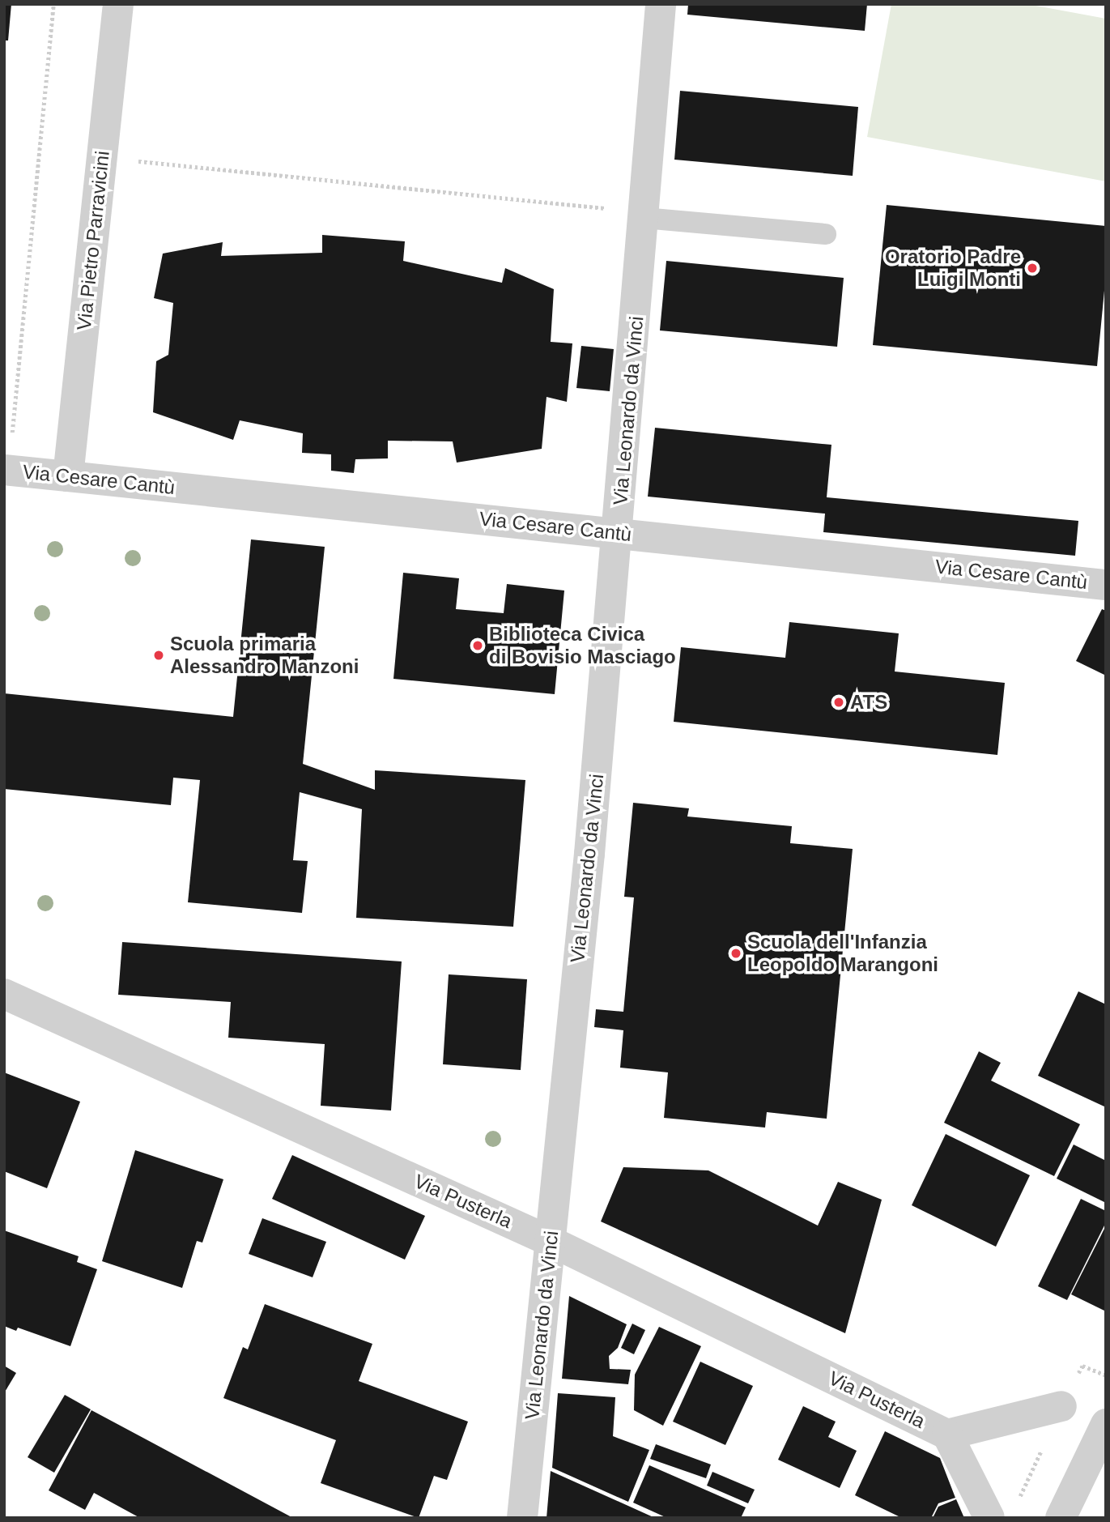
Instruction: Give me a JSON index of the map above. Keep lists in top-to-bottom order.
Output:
{
  "streets": {
    "street": [
      "Via Pietro Parravicini",
      "Via Leonardo da Vinci",
      "Via Cesare Cantù",
      "Via Pusterla"
    ]
  },
  "crossings": [
    ["Via Pietro Parravicini", "Via Cesare Cantù"],
    ["Via Leonardo da Vinci", "Via Cesare Cantù"],
    ["Via Leonardo da Vinci", "Via Pusterla"]
  ],
  "places": [
    "Oratorio Padre Luigi Monti",
    "Biblioteca Civica di Bovisio Masciago",
    "Scuola primaria Alessandro Manzoni",
    "ATS",
    "Scuola dell'Infanzia Leopoldo Marangoni"
  ]
}
